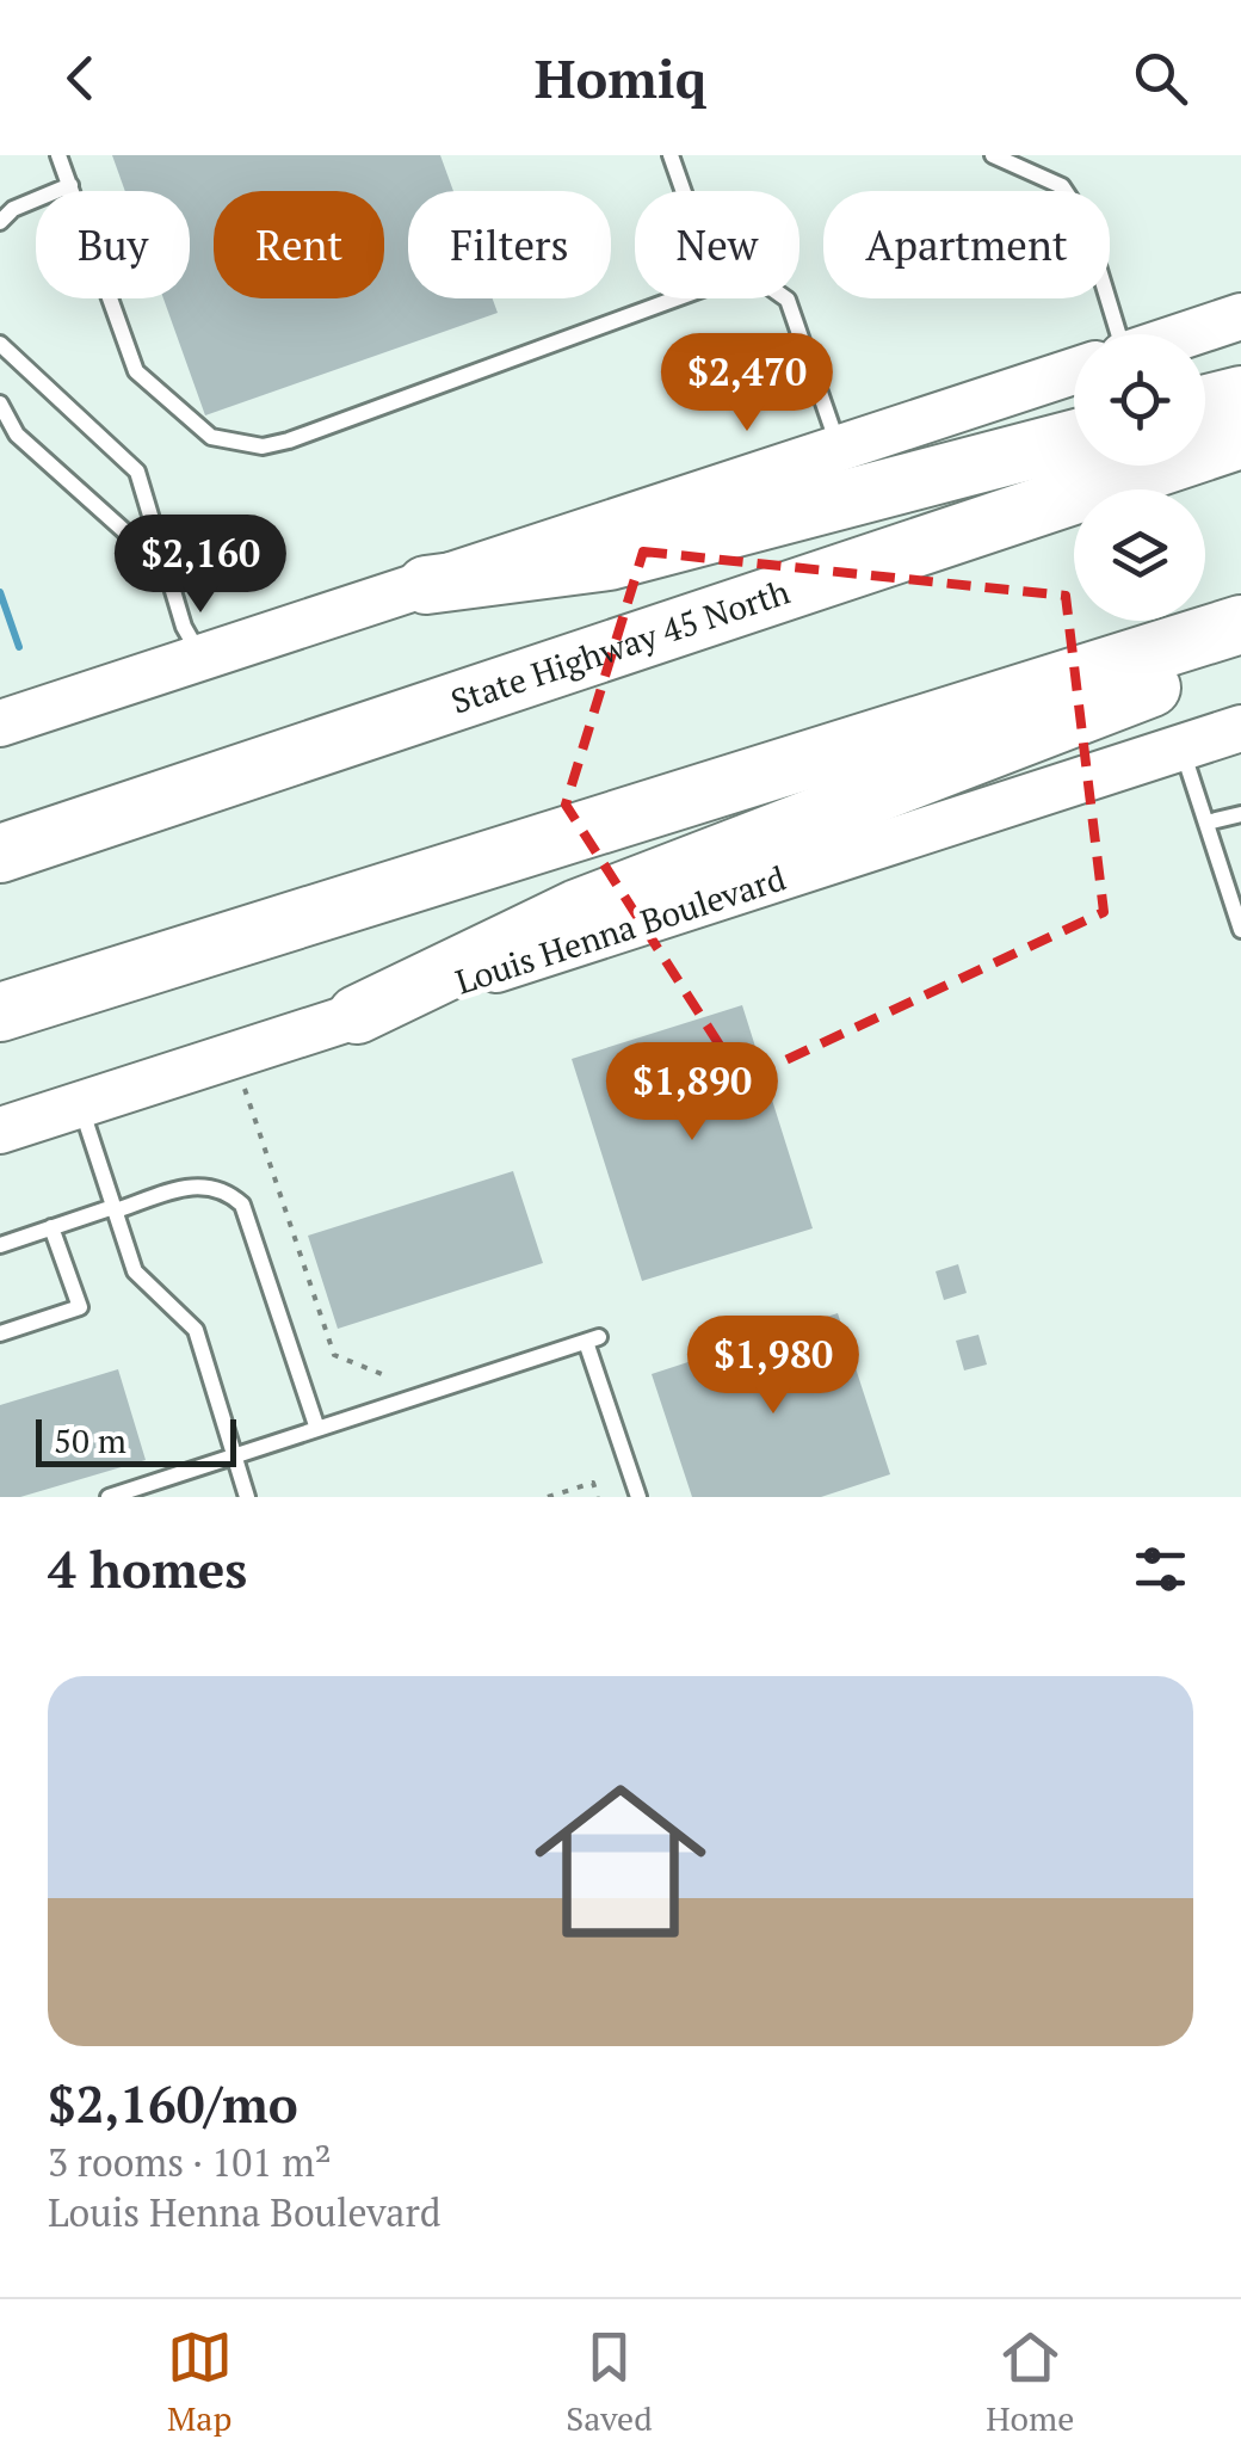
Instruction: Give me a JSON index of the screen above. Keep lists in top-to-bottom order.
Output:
{
  "streets": {
    "highway": ["State Highway 45 North"],
    "main road": ["Louis Henna Boulevard"]
  },
  "scale_bar": "50 m",
  "page": {
    "header": "Homiq",
    "chip": [
      "Buy",
      "Rent",
      "Filters",
      "New",
      "Apartment"
    ],
    "price": [
      "$2,470",
      "$2,160",
      "$1,890",
      "$1,980"
    ],
    "scale": "50 m",
    "heading": "4 homes",
    "list": [
      {
        "name": "$2,160/mo",
        "note": "3 rooms · 101 m² · Louis Henna Boulevard"
      }
    ],
    "tabs": ["Map", "Saved", "Home"]
  }
}
